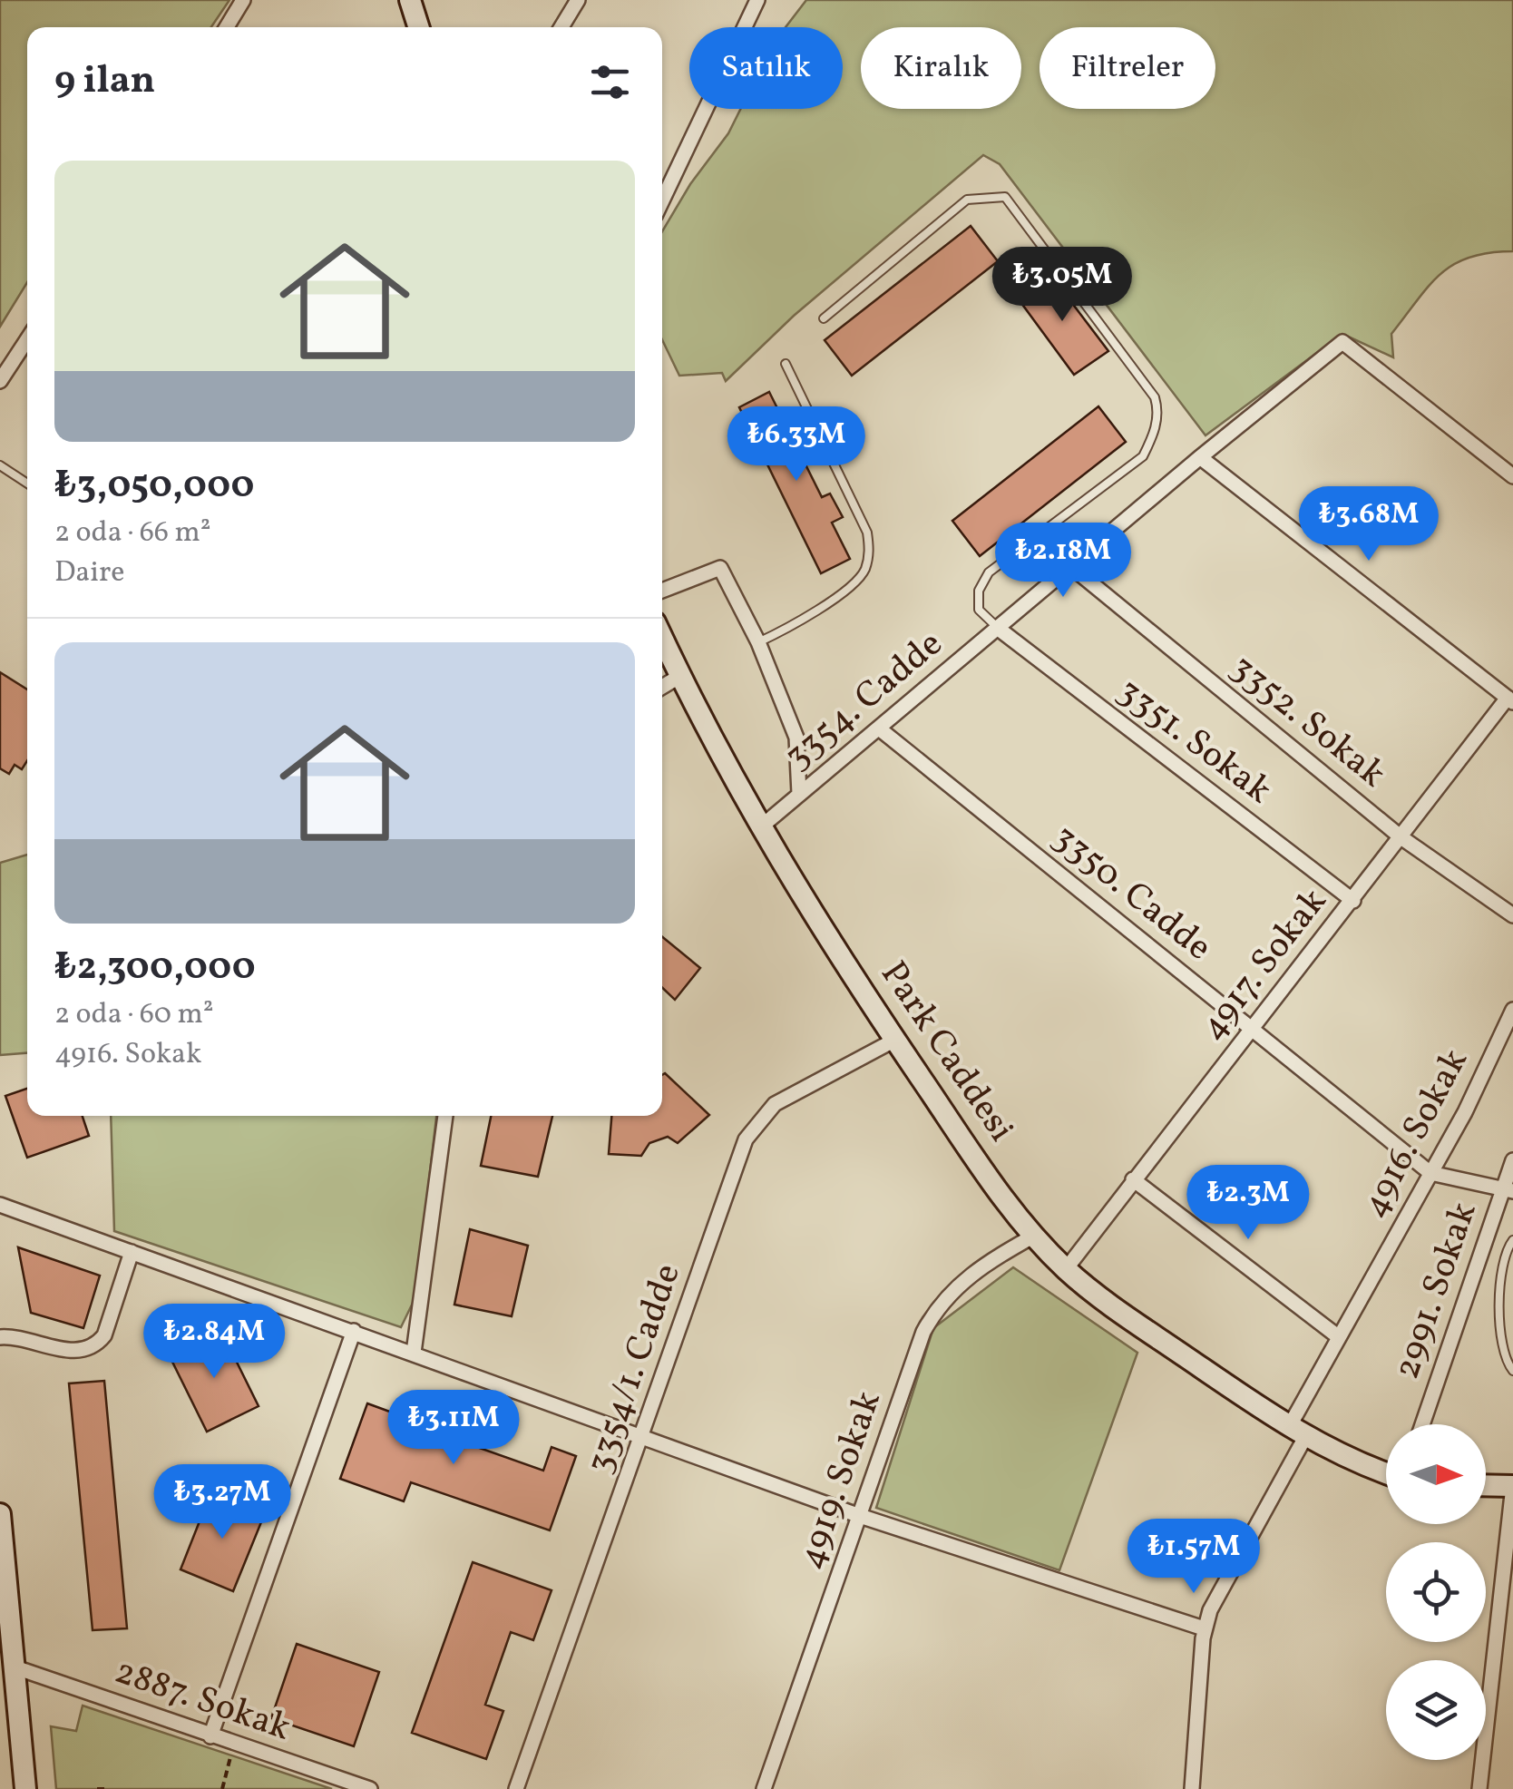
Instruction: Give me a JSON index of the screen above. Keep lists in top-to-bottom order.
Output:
{
  "streets": {
    "street": [
      "3354. Cadde",
      "3352. Sokak",
      "3351. Sokak",
      "3350. Cadde",
      "4917. Sokak",
      "Park Caddesi",
      "4916. Sokak",
      "2991. Sokak",
      "3354/1. Cadde",
      "4919. Sokak",
      "2887. Sokak"
    ]
  },
  "crossings": [
    ["3354. Cadde", "3352. Sokak"],
    ["3354. Cadde", "3351. Sokak"],
    ["3354. Cadde", "3350. Cadde"],
    ["3354. Cadde", "Park Caddesi"],
    ["3352. Sokak", "4917. Sokak"],
    ["3351. Sokak", "4917. Sokak"],
    ["3350. Cadde", "4917. Sokak"],
    ["3350. Cadde", "4916. Sokak"],
    ["4917. Sokak", "Park Caddesi"],
    ["Park Caddesi", "4916. Sokak"],
    ["Park Caddesi", "3354/1. Cadde"],
    ["Park Caddesi", "4919. Sokak"]
  ],
  "north": "right",
  "page": {
    "chip": ["Satılık", "Kiralık", "Filtreler"],
    "heading": "9 ilan",
    "list": [
      {
        "name": "₺3,050,000",
        "note": "2 oda · 66 m² · Daire"
      },
      {
        "name": "₺2,300,000",
        "note": "2 oda · 60 m² · 4916. Sokak"
      }
    ],
    "price": [
      "₺3.05M",
      "₺6.33M",
      "₺3.68M",
      "₺2.18M",
      "₺2.3M",
      "₺2.84M",
      "₺3.11M",
      "₺3.27M",
      "₺1.57M"
    ]
  }
}
